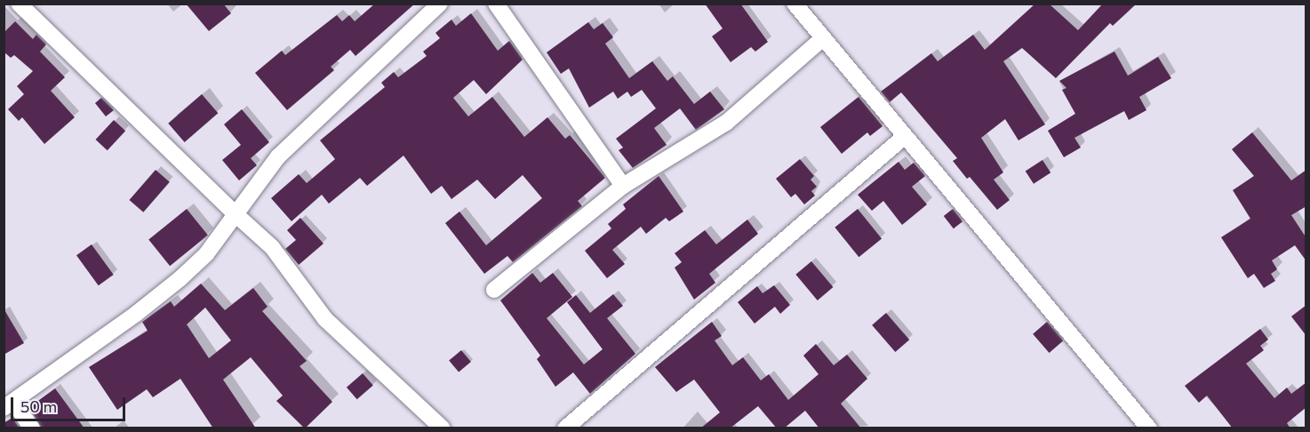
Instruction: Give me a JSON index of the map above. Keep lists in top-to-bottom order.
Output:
{
  "scale_bar": "50 m"
}
